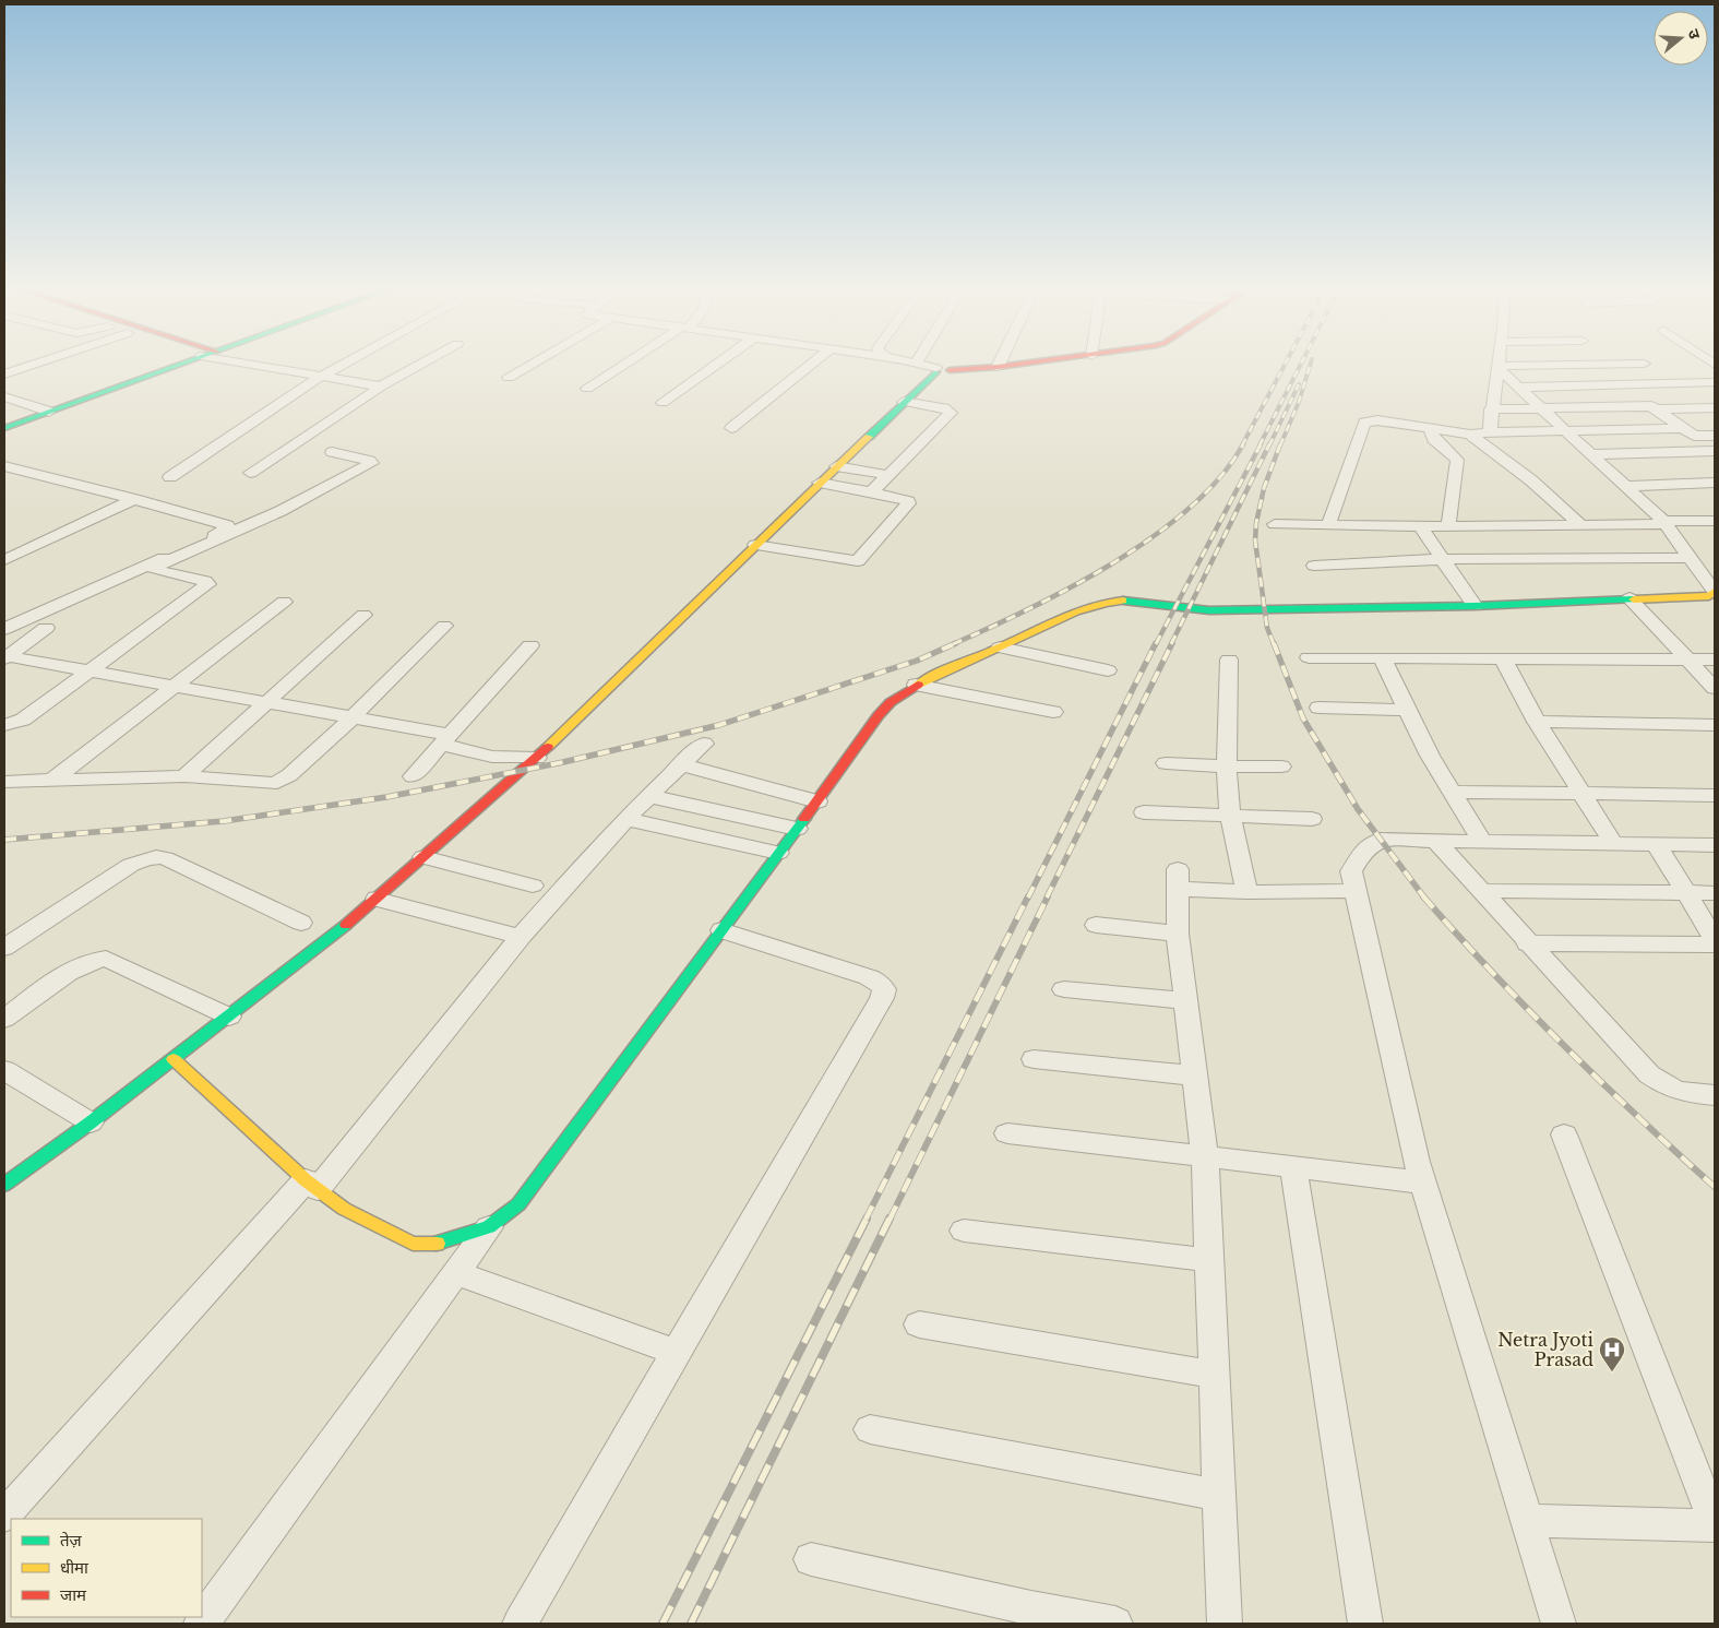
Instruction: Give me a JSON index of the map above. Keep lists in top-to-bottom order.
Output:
{
  "places": {
    "hospital": ["Netra Jyoti Prasad"]
  },
  "legend": ["तेज़", "धीमा", "जाम"],
  "north": "right"
}
